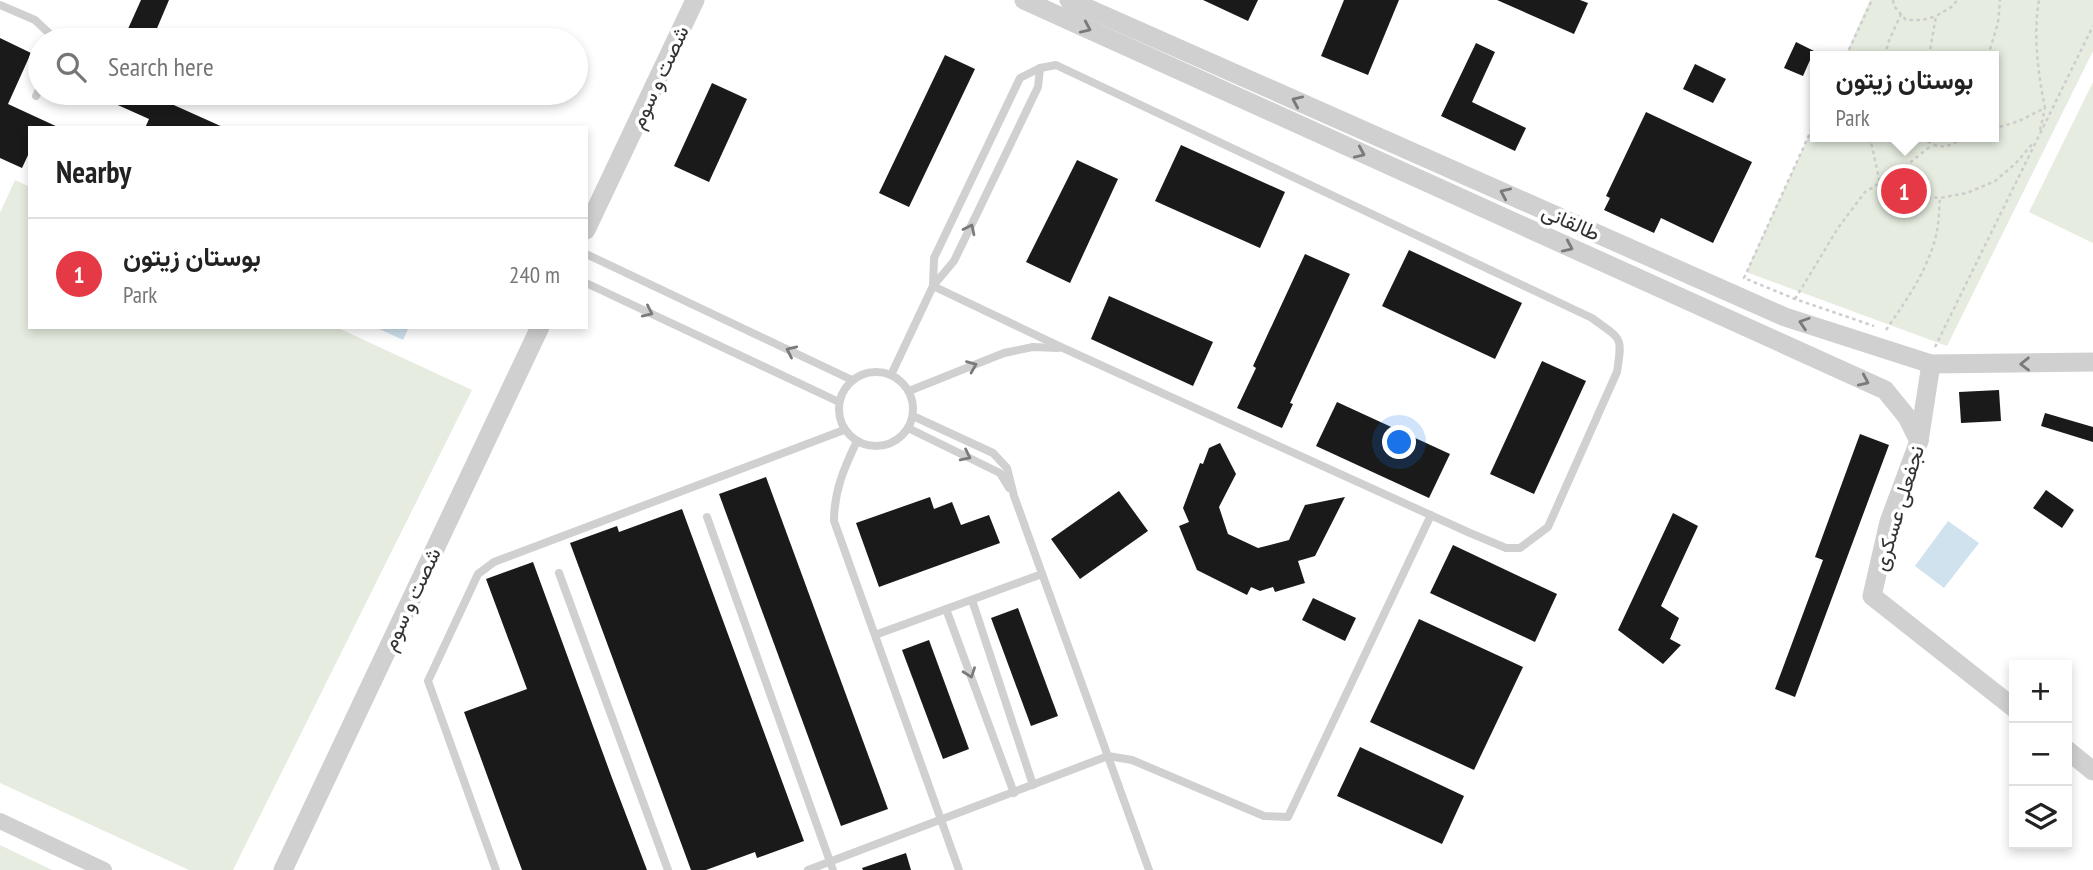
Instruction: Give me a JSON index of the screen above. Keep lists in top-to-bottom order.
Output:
{
  "streets": {
    "street": ["شصت و سوم", "طالقانی", "نجفعلی عسکری"]
  },
  "crossings": [
    ["طالقانی", "نجفعلی عسکری"]
  ],
  "page": {
    "search": "Search here",
    "popup": ["بوستان زیتون", "Park"],
    "heading": "Nearby",
    "pins": "1",
    "list": [
      {
        "mark": "1",
        "name": "بوستان زیتون",
        "note": "Park",
        "value": "240 m"
      }
    ],
    "map_buttons": ["+", "−"]
  }
}
